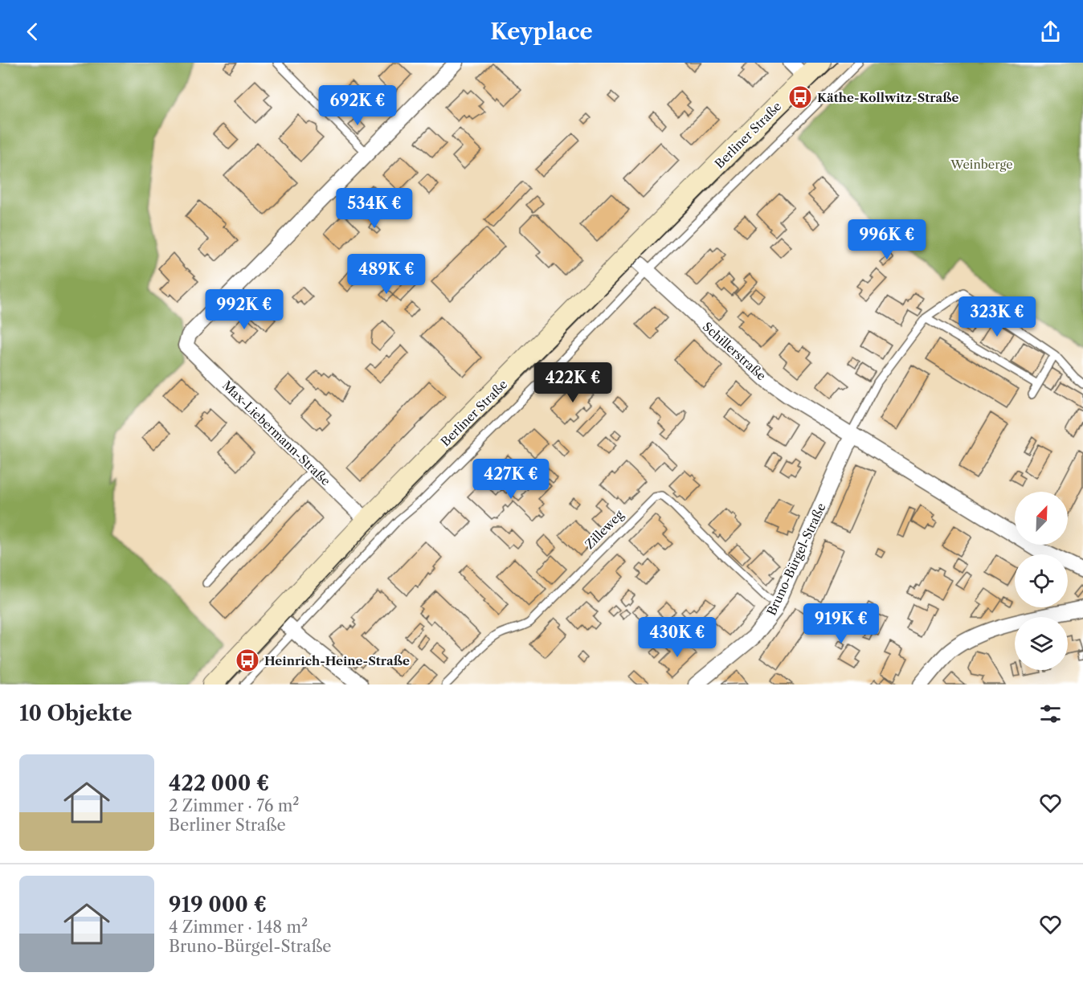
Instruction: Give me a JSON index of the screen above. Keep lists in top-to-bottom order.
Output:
{
  "streets": {
    "street": [
      "Berliner Straße",
      "Schillerstraße",
      "Max-Liebermann-Straße",
      "Bruno-Bürgel-Straße"
    ],
    "lane": ["Zilleweg"]
  },
  "crossings": [
    ["Berliner Straße", "Schillerstraße"],
    ["Berliner Straße", "Max-Liebermann-Straße"],
    ["Schillerstraße", "Bruno-Bürgel-Straße"],
    ["Zilleweg", "Bruno-Bürgel-Straße"]
  ],
  "parks": ["Weinberge"],
  "places": {
    "bus stop": ["Käthe-Kollwitz-Straße", "Heinrich-Heine-Straße"]
  },
  "north": "top right",
  "page": {
    "header": "Keyplace",
    "price": [
      "692K €",
      "534K €",
      "996K €",
      "489K €",
      "992K €",
      "323K €",
      "422K €",
      "427K €",
      "919K €",
      "430K €"
    ],
    "heading": "10 Objekte",
    "list": [
      {
        "name": "422 000 €",
        "note": "2 Zimmer · 76 m² · Berliner Straße"
      },
      {
        "name": "919 000 €",
        "note": "4 Zimmer · 148 m² · Bruno-Bürgel-Straße"
      }
    ]
  }
}
